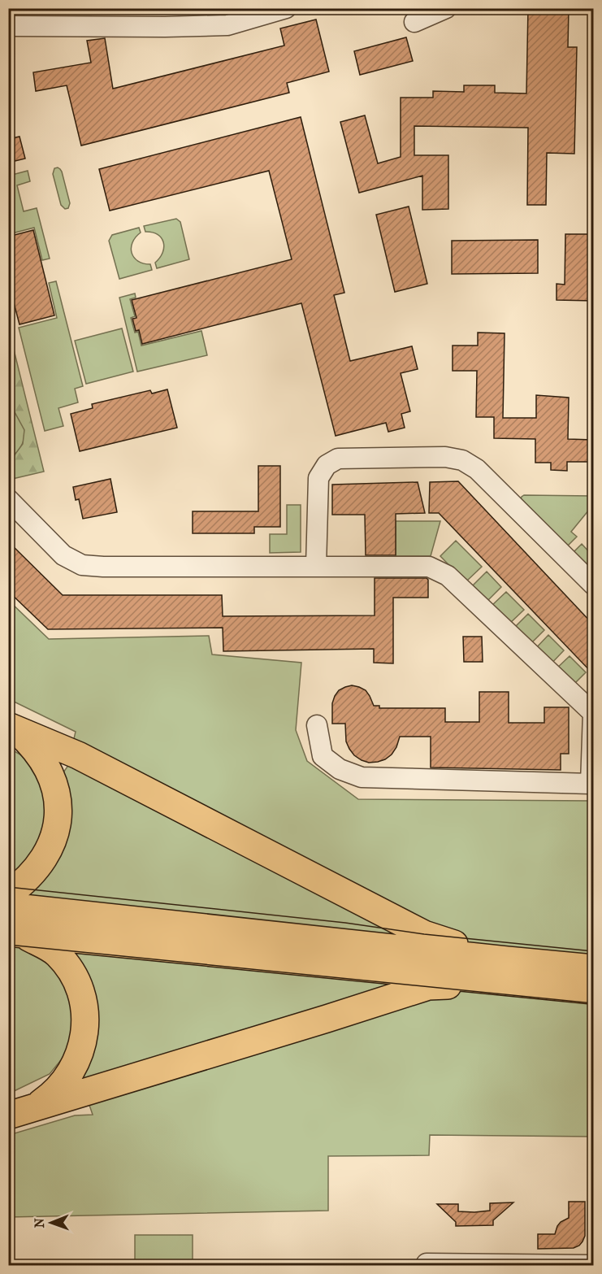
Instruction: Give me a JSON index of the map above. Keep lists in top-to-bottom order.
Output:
{
  "north": "left"
}
